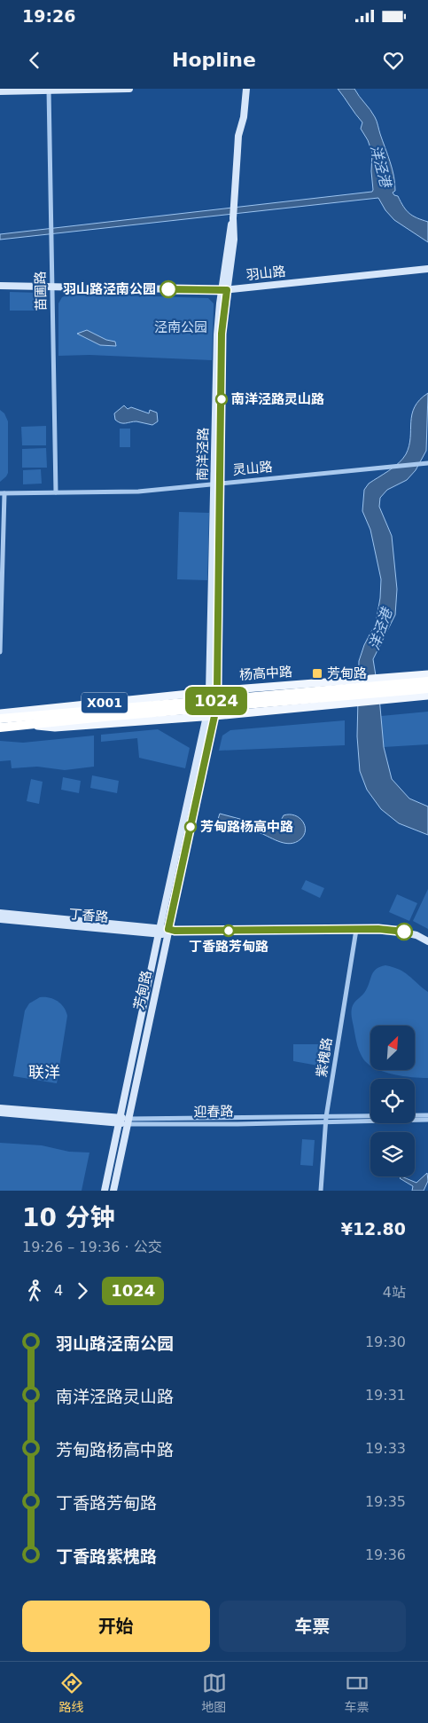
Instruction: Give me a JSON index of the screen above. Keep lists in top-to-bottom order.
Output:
{
  "streets": {
    "highway": ["X001"],
    "main road": [
      "羽山路",
      "南洋泾路",
      "杨高中路",
      "丁香路",
      "芳甸路",
      "迎春路"
    ],
    "street": ["苗圃路", "灵山路", "紫槐路"]
  },
  "crossings": [
    ["羽山路", "苗圃路"],
    ["羽山路", "南洋泾路"],
    ["苗圃路", "灵山路"],
    ["南洋泾路", "灵山路"],
    ["南洋泾路", "杨高中路"],
    ["南洋泾路", "芳甸路"],
    ["杨高中路", "芳甸路"],
    ["X001", "芳甸路"],
    ["丁香路", "芳甸路"],
    ["丁香路", "紫槐路"],
    ["芳甸路", "迎春路"],
    ["紫槐路", "迎春路"]
  ],
  "districts": ["联洋"],
  "water": ["洋泾港"],
  "parks": ["泾南公园"],
  "places": {
    "other": [
      "羽山路泾南公园",
      "南洋泾路灵山路",
      "芳甸路杨高中路",
      "丁香路芳甸路"
    ],
    "transit": ["芳甸路"]
  },
  "lines": ["bus line 1024"],
  "north": "top right",
  "page": {
    "status": "19:26",
    "header": "Hopline",
    "on_map": "1024",
    "heading": ["10 分钟", "19:26 – 19:36 · 公交", "¥12.80"],
    "legs": ["4", "1024", "4站"],
    "list": [
      {
        "name": "羽山路泾南公园",
        "value": "19:30"
      },
      {
        "name": "南洋泾路灵山路",
        "value": "19:31"
      },
      {
        "name": "芳甸路杨高中路",
        "value": "19:33"
      },
      {
        "name": "丁香路芳甸路",
        "value": "19:35"
      },
      {
        "name": "丁香路紫槐路",
        "value": "19:36"
      }
    ],
    "buttons": ["开始", "车票"],
    "tabs": ["路线", "地图", "车票"]
  }
}
